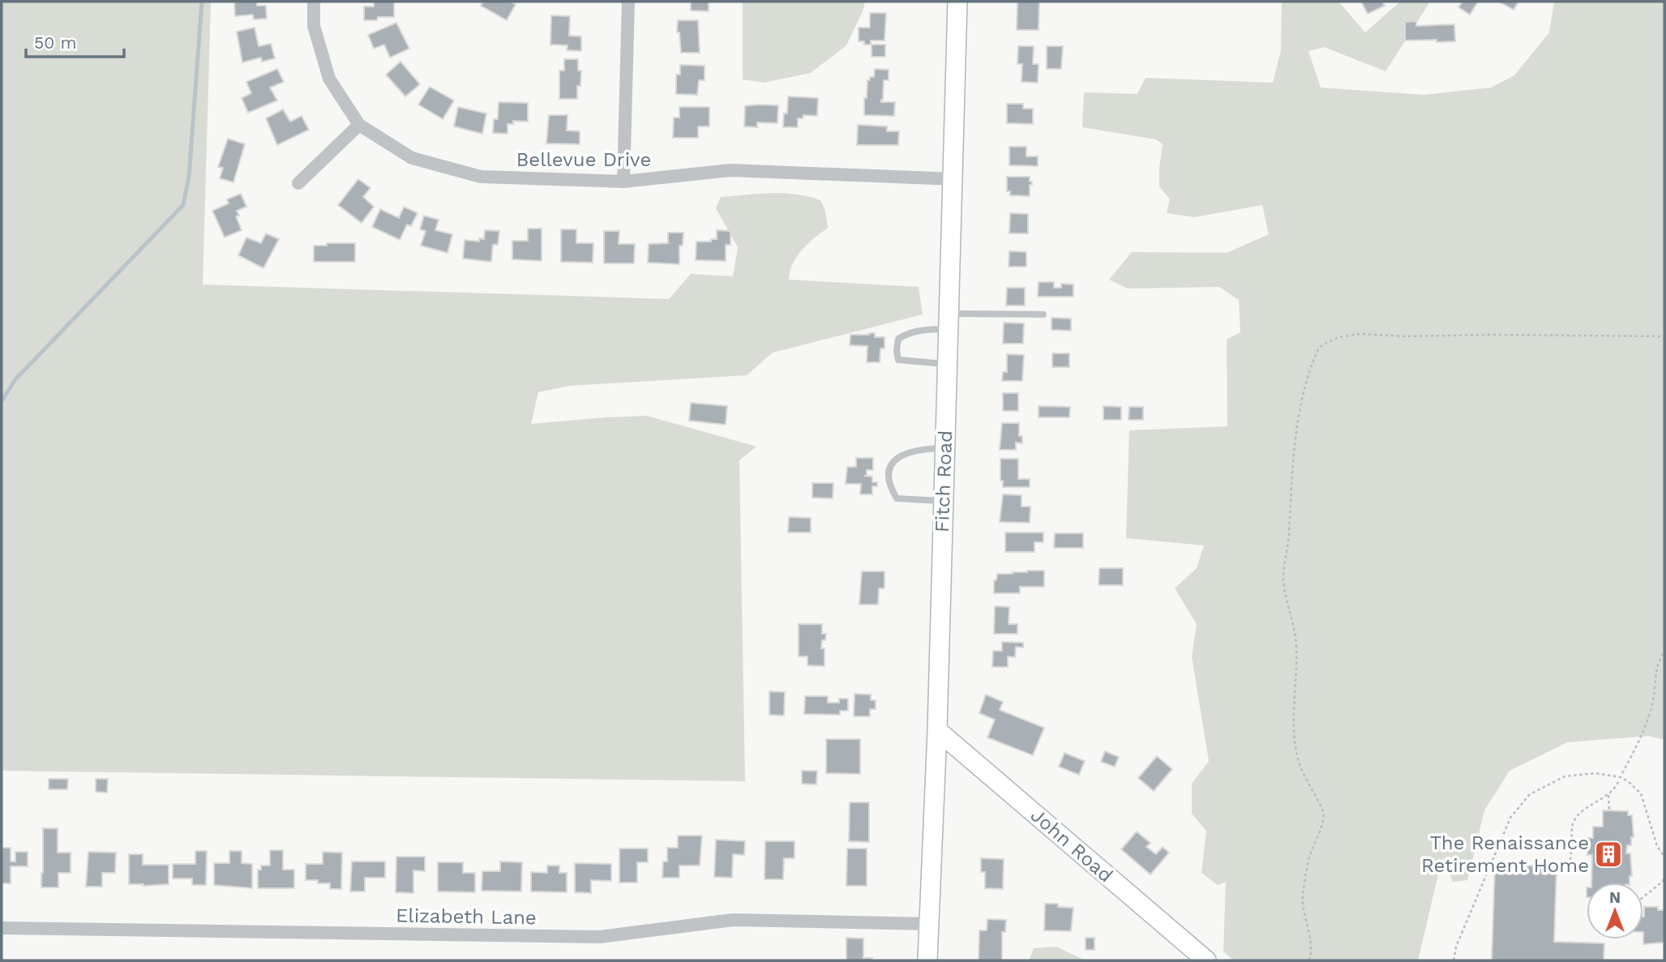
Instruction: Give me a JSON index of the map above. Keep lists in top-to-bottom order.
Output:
{
  "streets": {
    "street": [
      "Bellevue Drive",
      "Fitch Road",
      "John Road",
      "Elizabeth Lane"
    ]
  },
  "crossings": [
    ["Bellevue Drive", "Fitch Road"],
    ["Fitch Road", "John Road"],
    ["Fitch Road", "Elizabeth Lane"]
  ],
  "places": {
    "building": ["The Renaissance Retirement Home"]
  },
  "scale_bar": "50 m",
  "north": "top"
}
